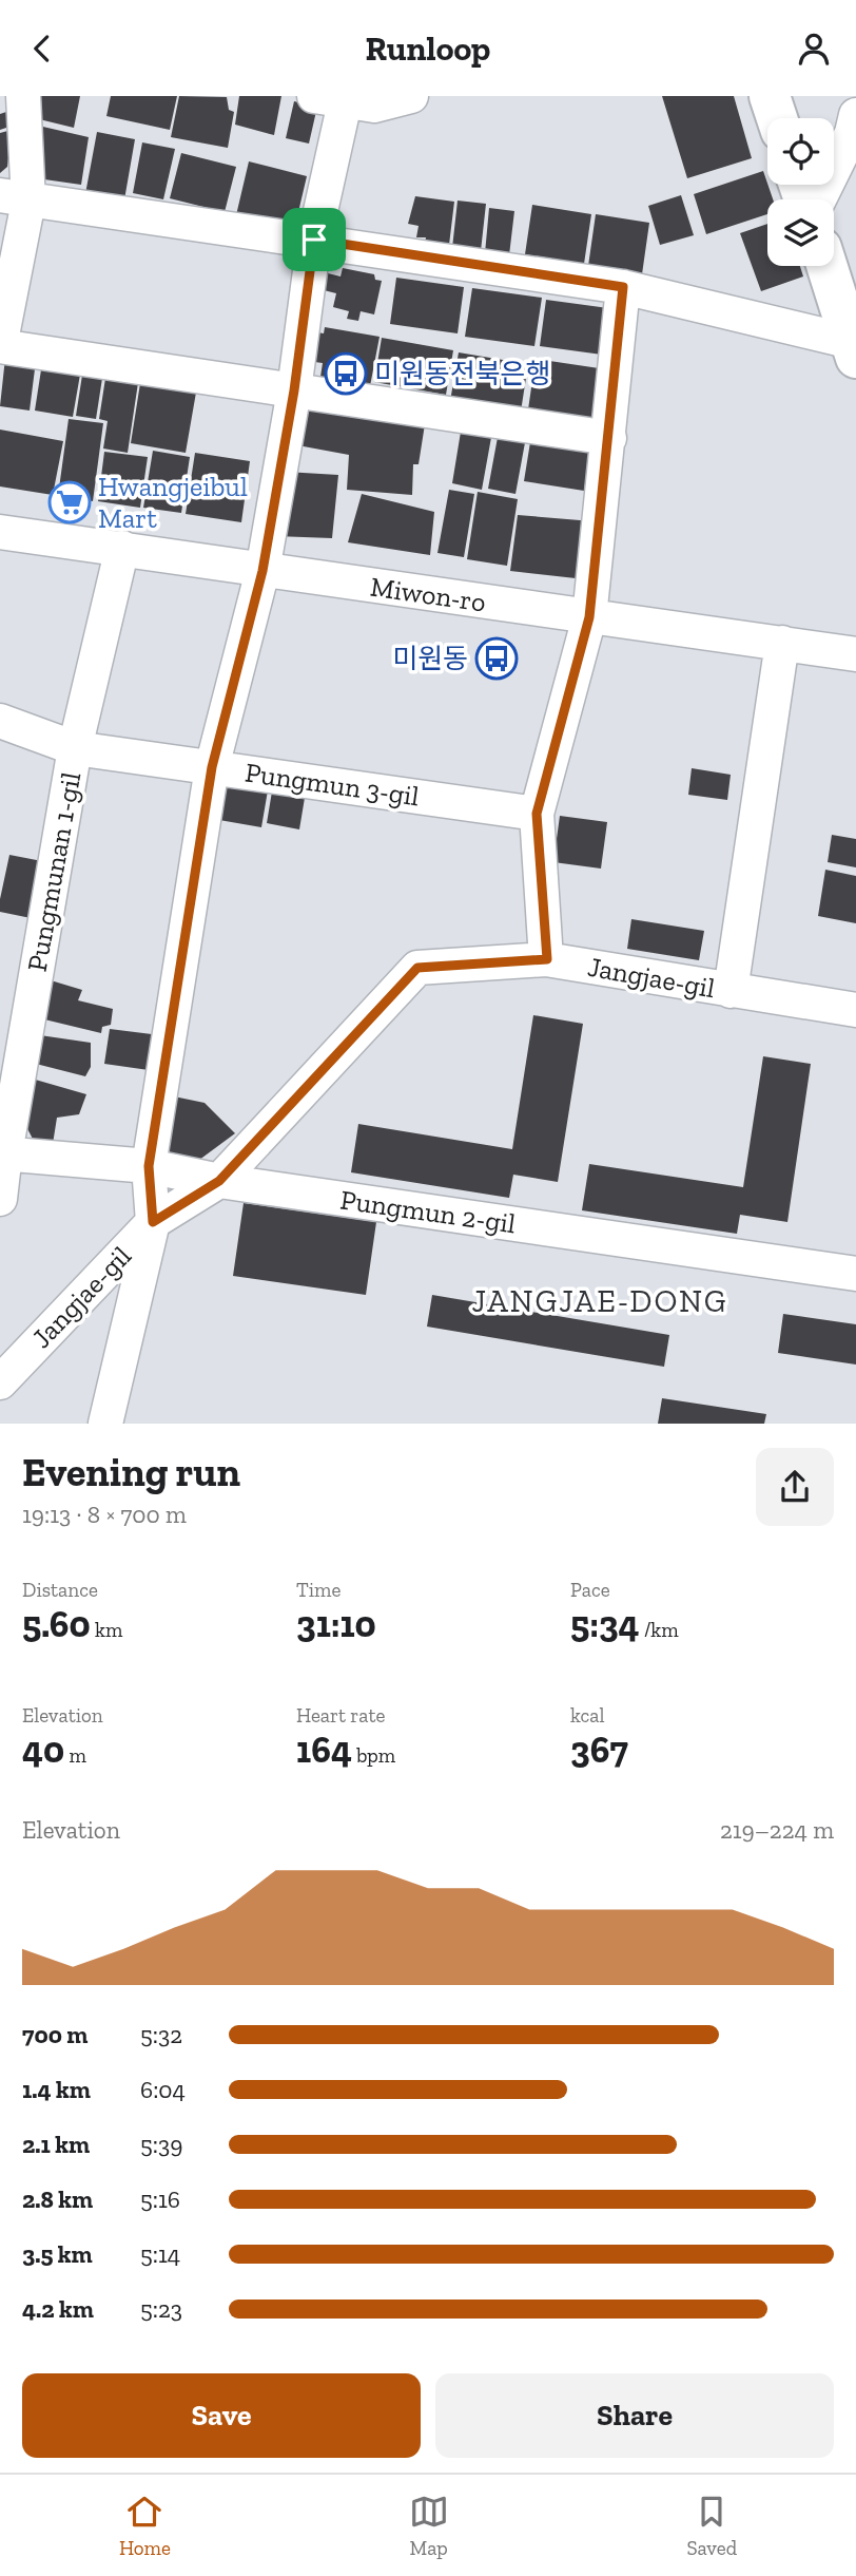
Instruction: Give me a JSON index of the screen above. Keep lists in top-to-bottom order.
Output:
{
  "streets": {
    "street": [
      "Miwon-ro",
      "Pungmun 3-gil",
      "Pungmunan 1-gil",
      "Jangjae-gil",
      "Pungmun 2-gil"
    ]
  },
  "crossings": [
    ["Miwon-ro", "Pungmunan 1-gil"],
    ["Pungmun 3-gil", "Pungmunan 1-gil"],
    ["Pungmunan 1-gil", "Pungmun 2-gil"],
    ["Jangjae-gil", "Pungmun 2-gil"]
  ],
  "districts": ["JANGJAE-DONG"],
  "places": {
    "bus stop": ["미원동전북은행", "미원동"],
    "supermarket": ["Hwangjeibul Mart"]
  },
  "page": {
    "header": "Runloop",
    "heading": ["Evening run", "19:13 · 8 × 700 m"],
    "stats": [
      ["Distance", "5.60 km"],
      ["Time", "31:10"],
      ["Pace", "5:34 /km"],
      ["Elevation", "40 m"],
      ["Heart rate", "164 bpm"],
      ["kcal", "367"]
    ],
    "chart": ["Elevation", "219–224 m"],
    "list": [
      {
        "name": "700 m",
        "note": "5:32"
      },
      {
        "name": "1.4 km",
        "note": "6:04"
      },
      {
        "name": "2.1 km",
        "note": "5:39"
      },
      {
        "name": "2.8 km",
        "note": "5:16"
      },
      {
        "name": "3.5 km",
        "note": "5:14"
      },
      {
        "name": "4.2 km",
        "note": "5:23"
      }
    ],
    "buttons": ["Save", "Share"],
    "tabs": ["Home", "Map", "Saved"]
  }
}
